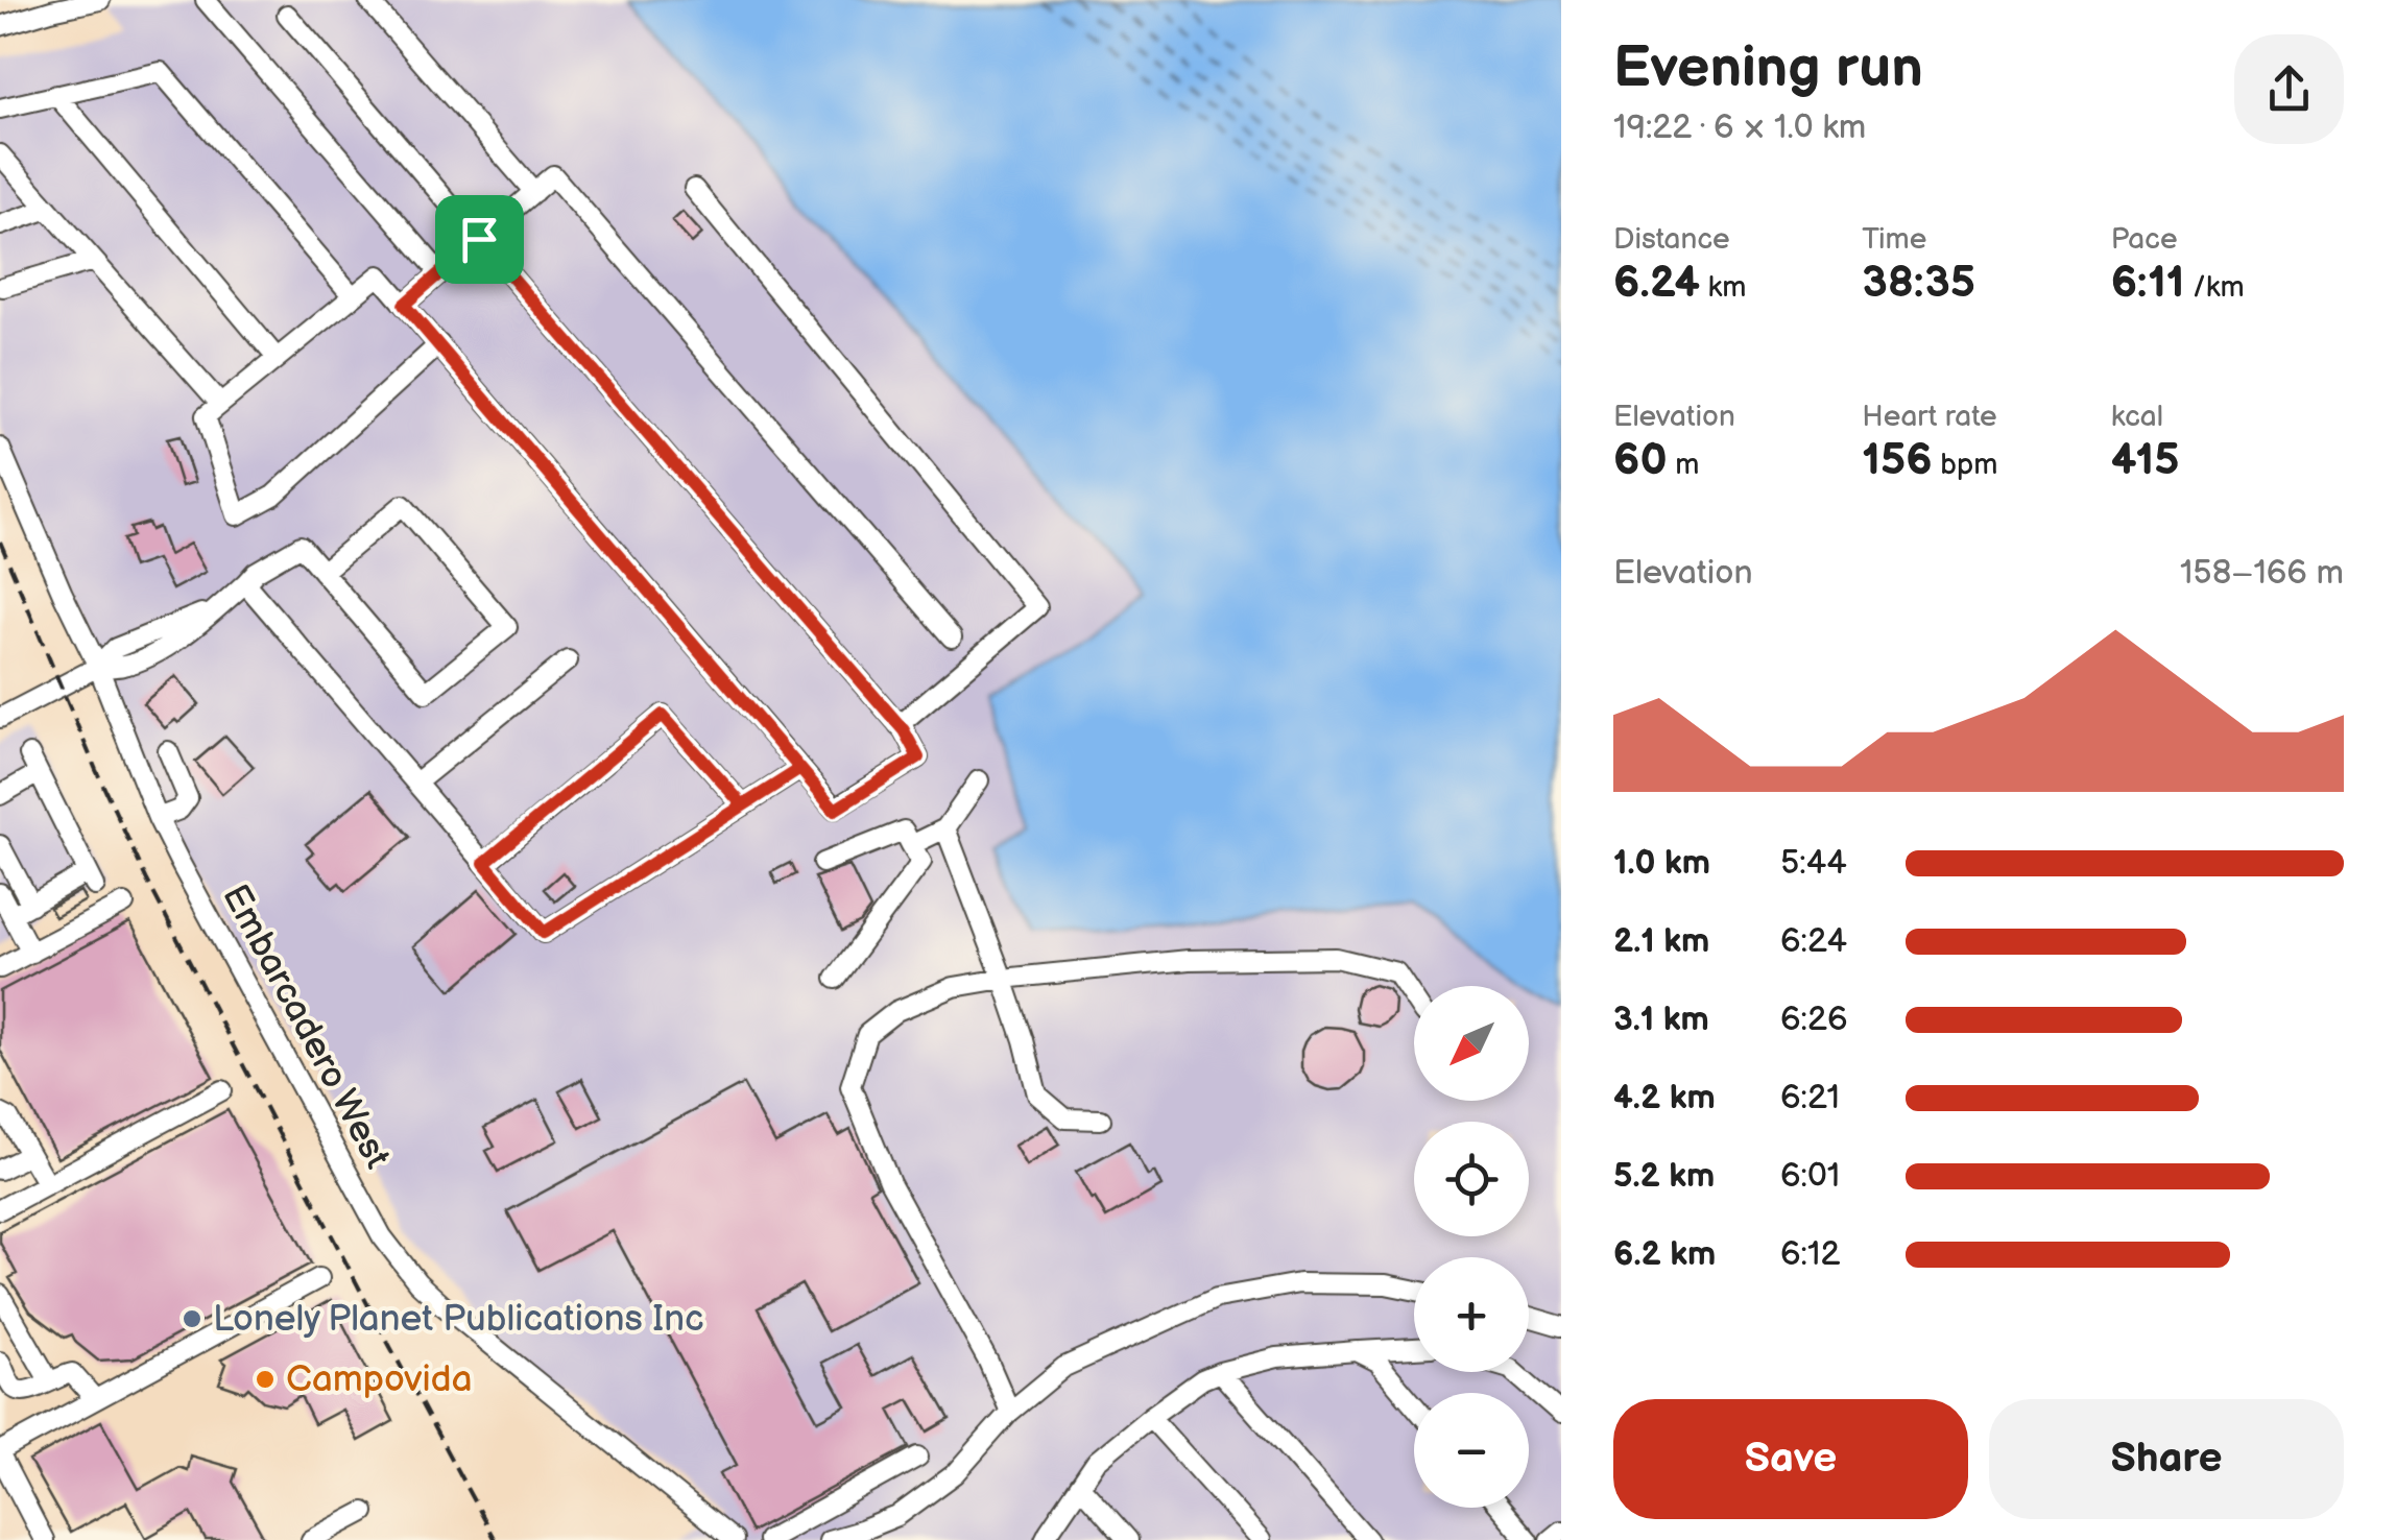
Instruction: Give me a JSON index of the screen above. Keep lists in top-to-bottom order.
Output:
{
  "streets": {
    "street": ["Embarcadero West"]
  },
  "places": ["Lonely Planet Publications Inc", "Campovida"],
  "north": "bottom left",
  "page": {
    "heading": ["Evening run", "19:22 · 6 × 1.0 km"],
    "stats": [
      ["Distance", "6.24 km"],
      ["Time", "38:35"],
      ["Pace", "6:11 /km"],
      ["Elevation", "60 m"],
      ["Heart rate", "156 bpm"],
      ["kcal", "415"]
    ],
    "chart": ["Elevation", "158–166 m"],
    "list": [
      {
        "name": "1.0 km",
        "note": "5:44"
      },
      {
        "name": "2.1 km",
        "note": "6:24"
      },
      {
        "name": "3.1 km",
        "note": "6:26"
      },
      {
        "name": "4.2 km",
        "note": "6:21"
      },
      {
        "name": "5.2 km",
        "note": "6:01"
      },
      {
        "name": "6.2 km",
        "note": "6:12"
      }
    ],
    "map_buttons": ["+", "−"],
    "buttons": ["Save", "Share"]
  }
}
